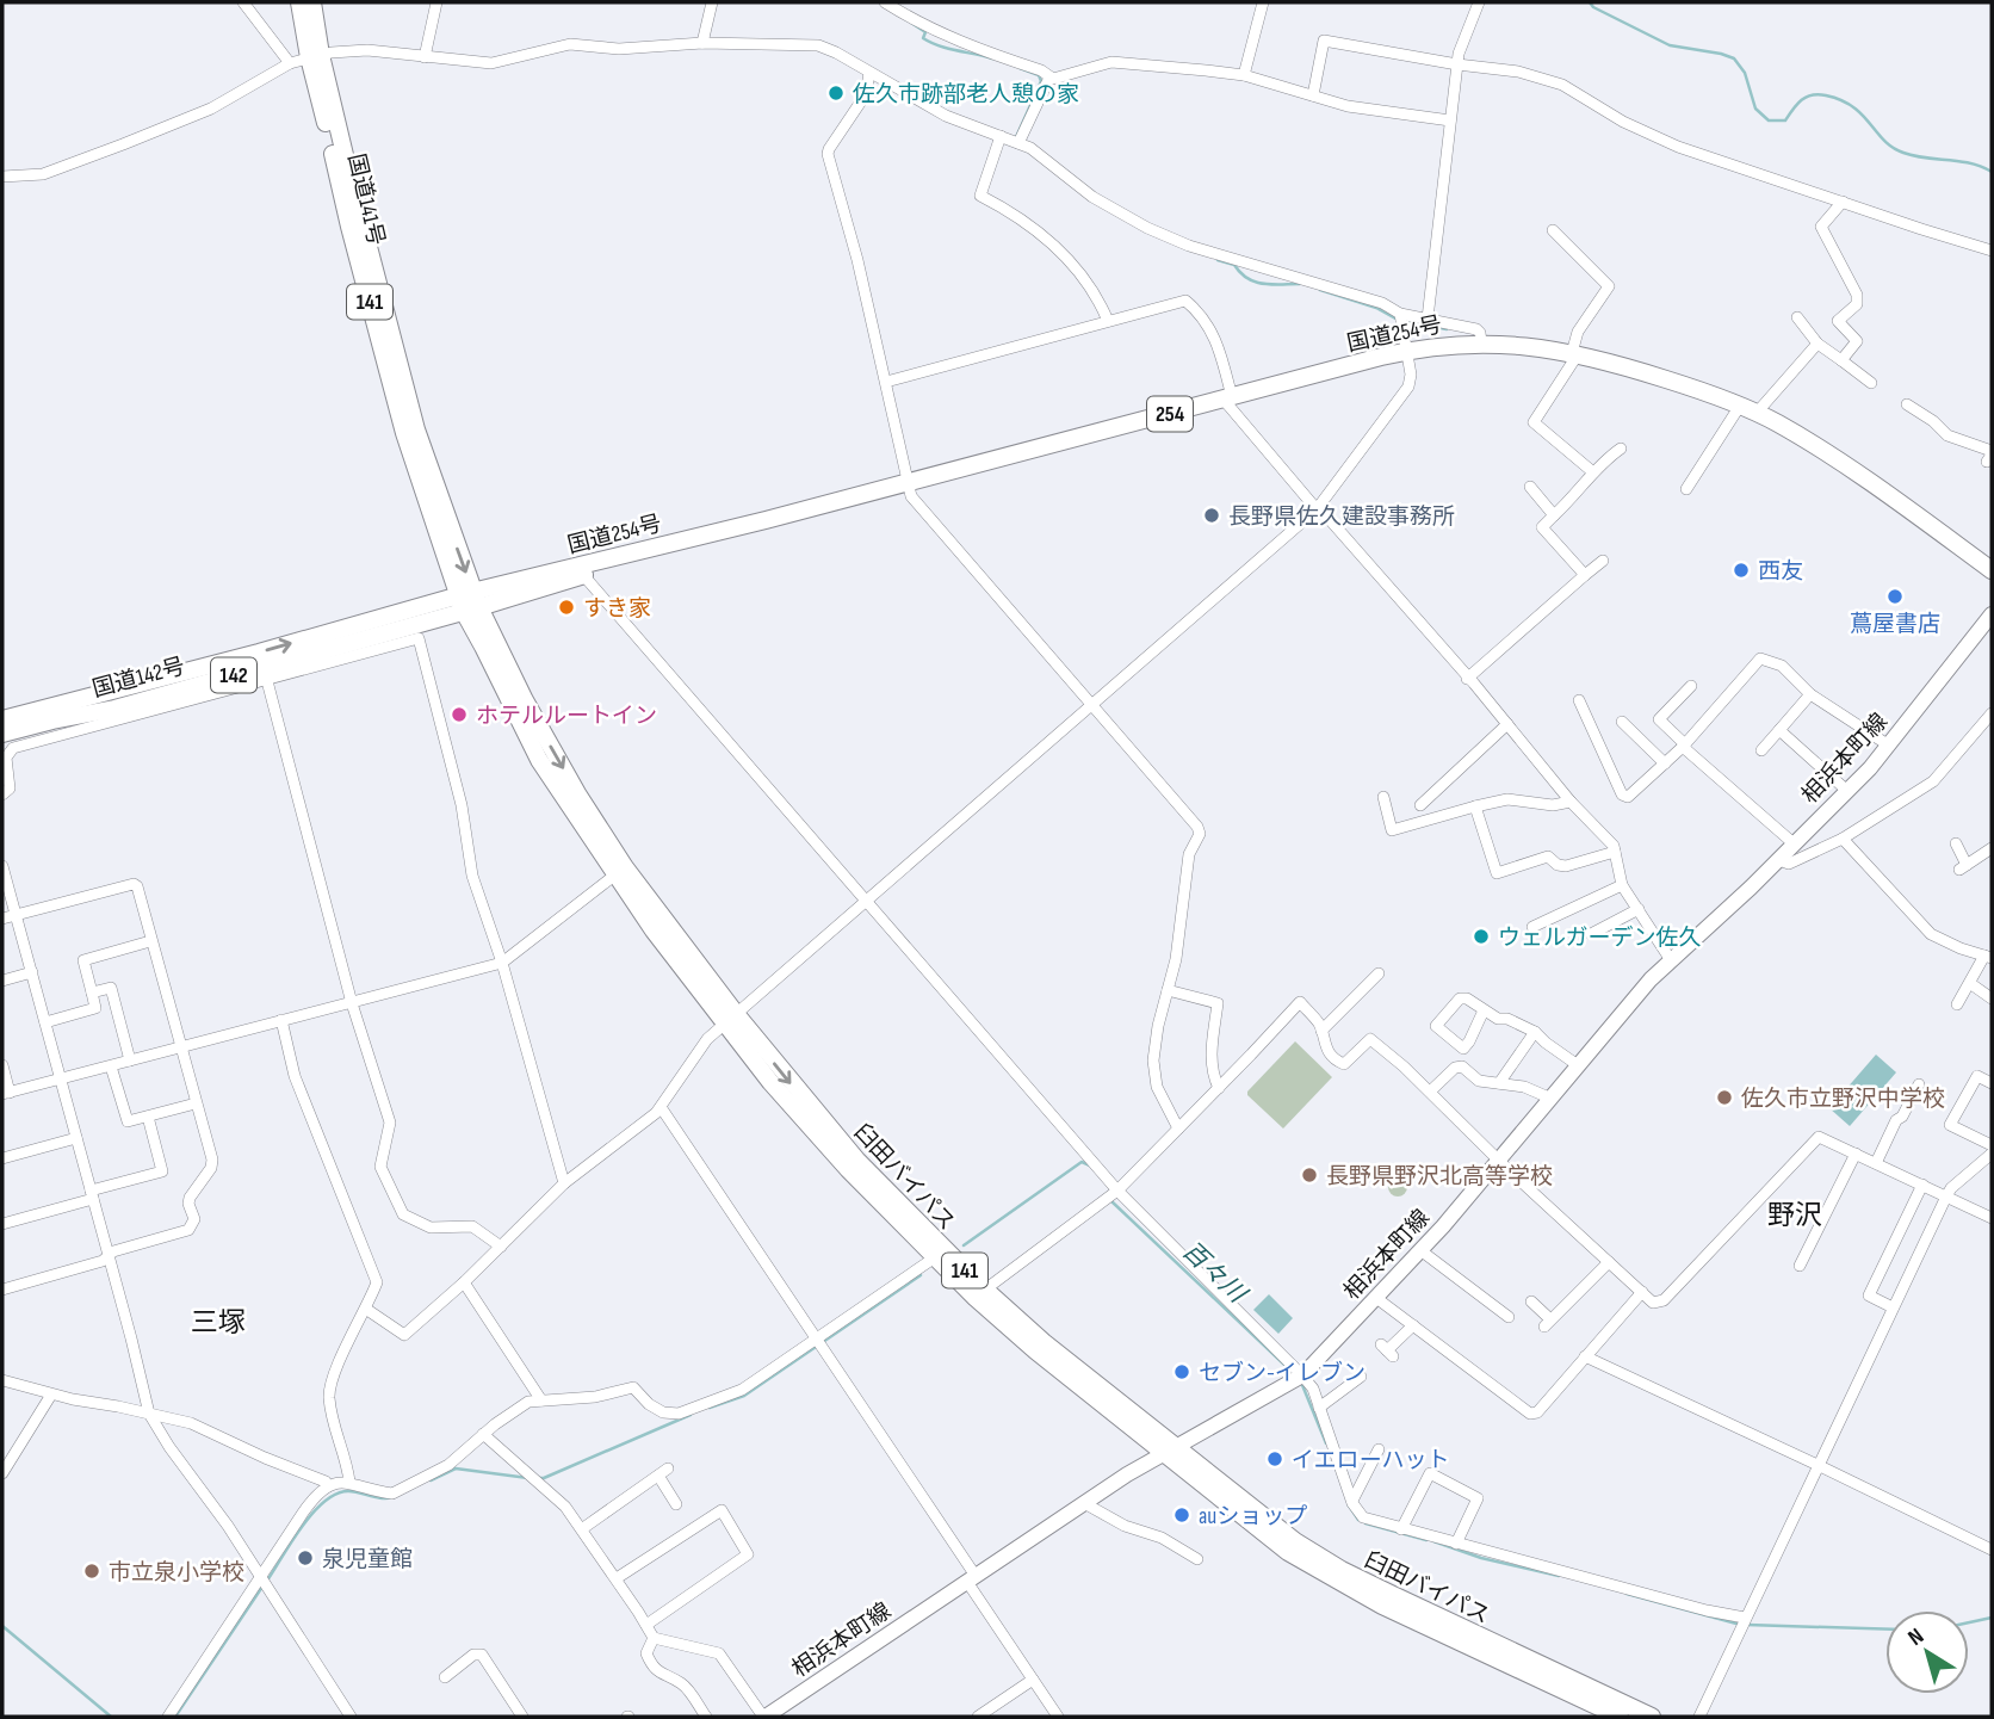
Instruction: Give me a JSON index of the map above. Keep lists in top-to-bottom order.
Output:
{
  "streets": {
    "highway": [
      "国道141号",
      "141",
      "国道254号",
      "254",
      "142",
      "国道142号",
      "臼田バイパス"
    ],
    "main road": ["相浜本町線"]
  },
  "crossings": [
    ["国道141号", "国道254号"],
    ["国道141号", "国道142号"],
    ["国道141号", "臼田バイパス"],
    ["国道254号", "国道142号"],
    ["国道254号", "臼田バイパス"],
    ["国道142号", "臼田バイパス"],
    ["相浜本町線", "臼田バイパス"]
  ],
  "districts": ["野沢", "三塚"],
  "water": ["百々川"],
  "places": [
    "佐久市跡部老人憩の家",
    "長野県佐久建設事務所",
    "西友",
    "蔦屋書店",
    "すき家",
    "ホテルルートイン",
    "ウェルガーデン佐久",
    "佐久市立野沢中学校",
    "長野県野沢北高等学校",
    "セブン-イレブン",
    "イエローハット",
    "auショップ",
    "泉児童館",
    "市立泉小学校"
  ],
  "north": "top left"
}
